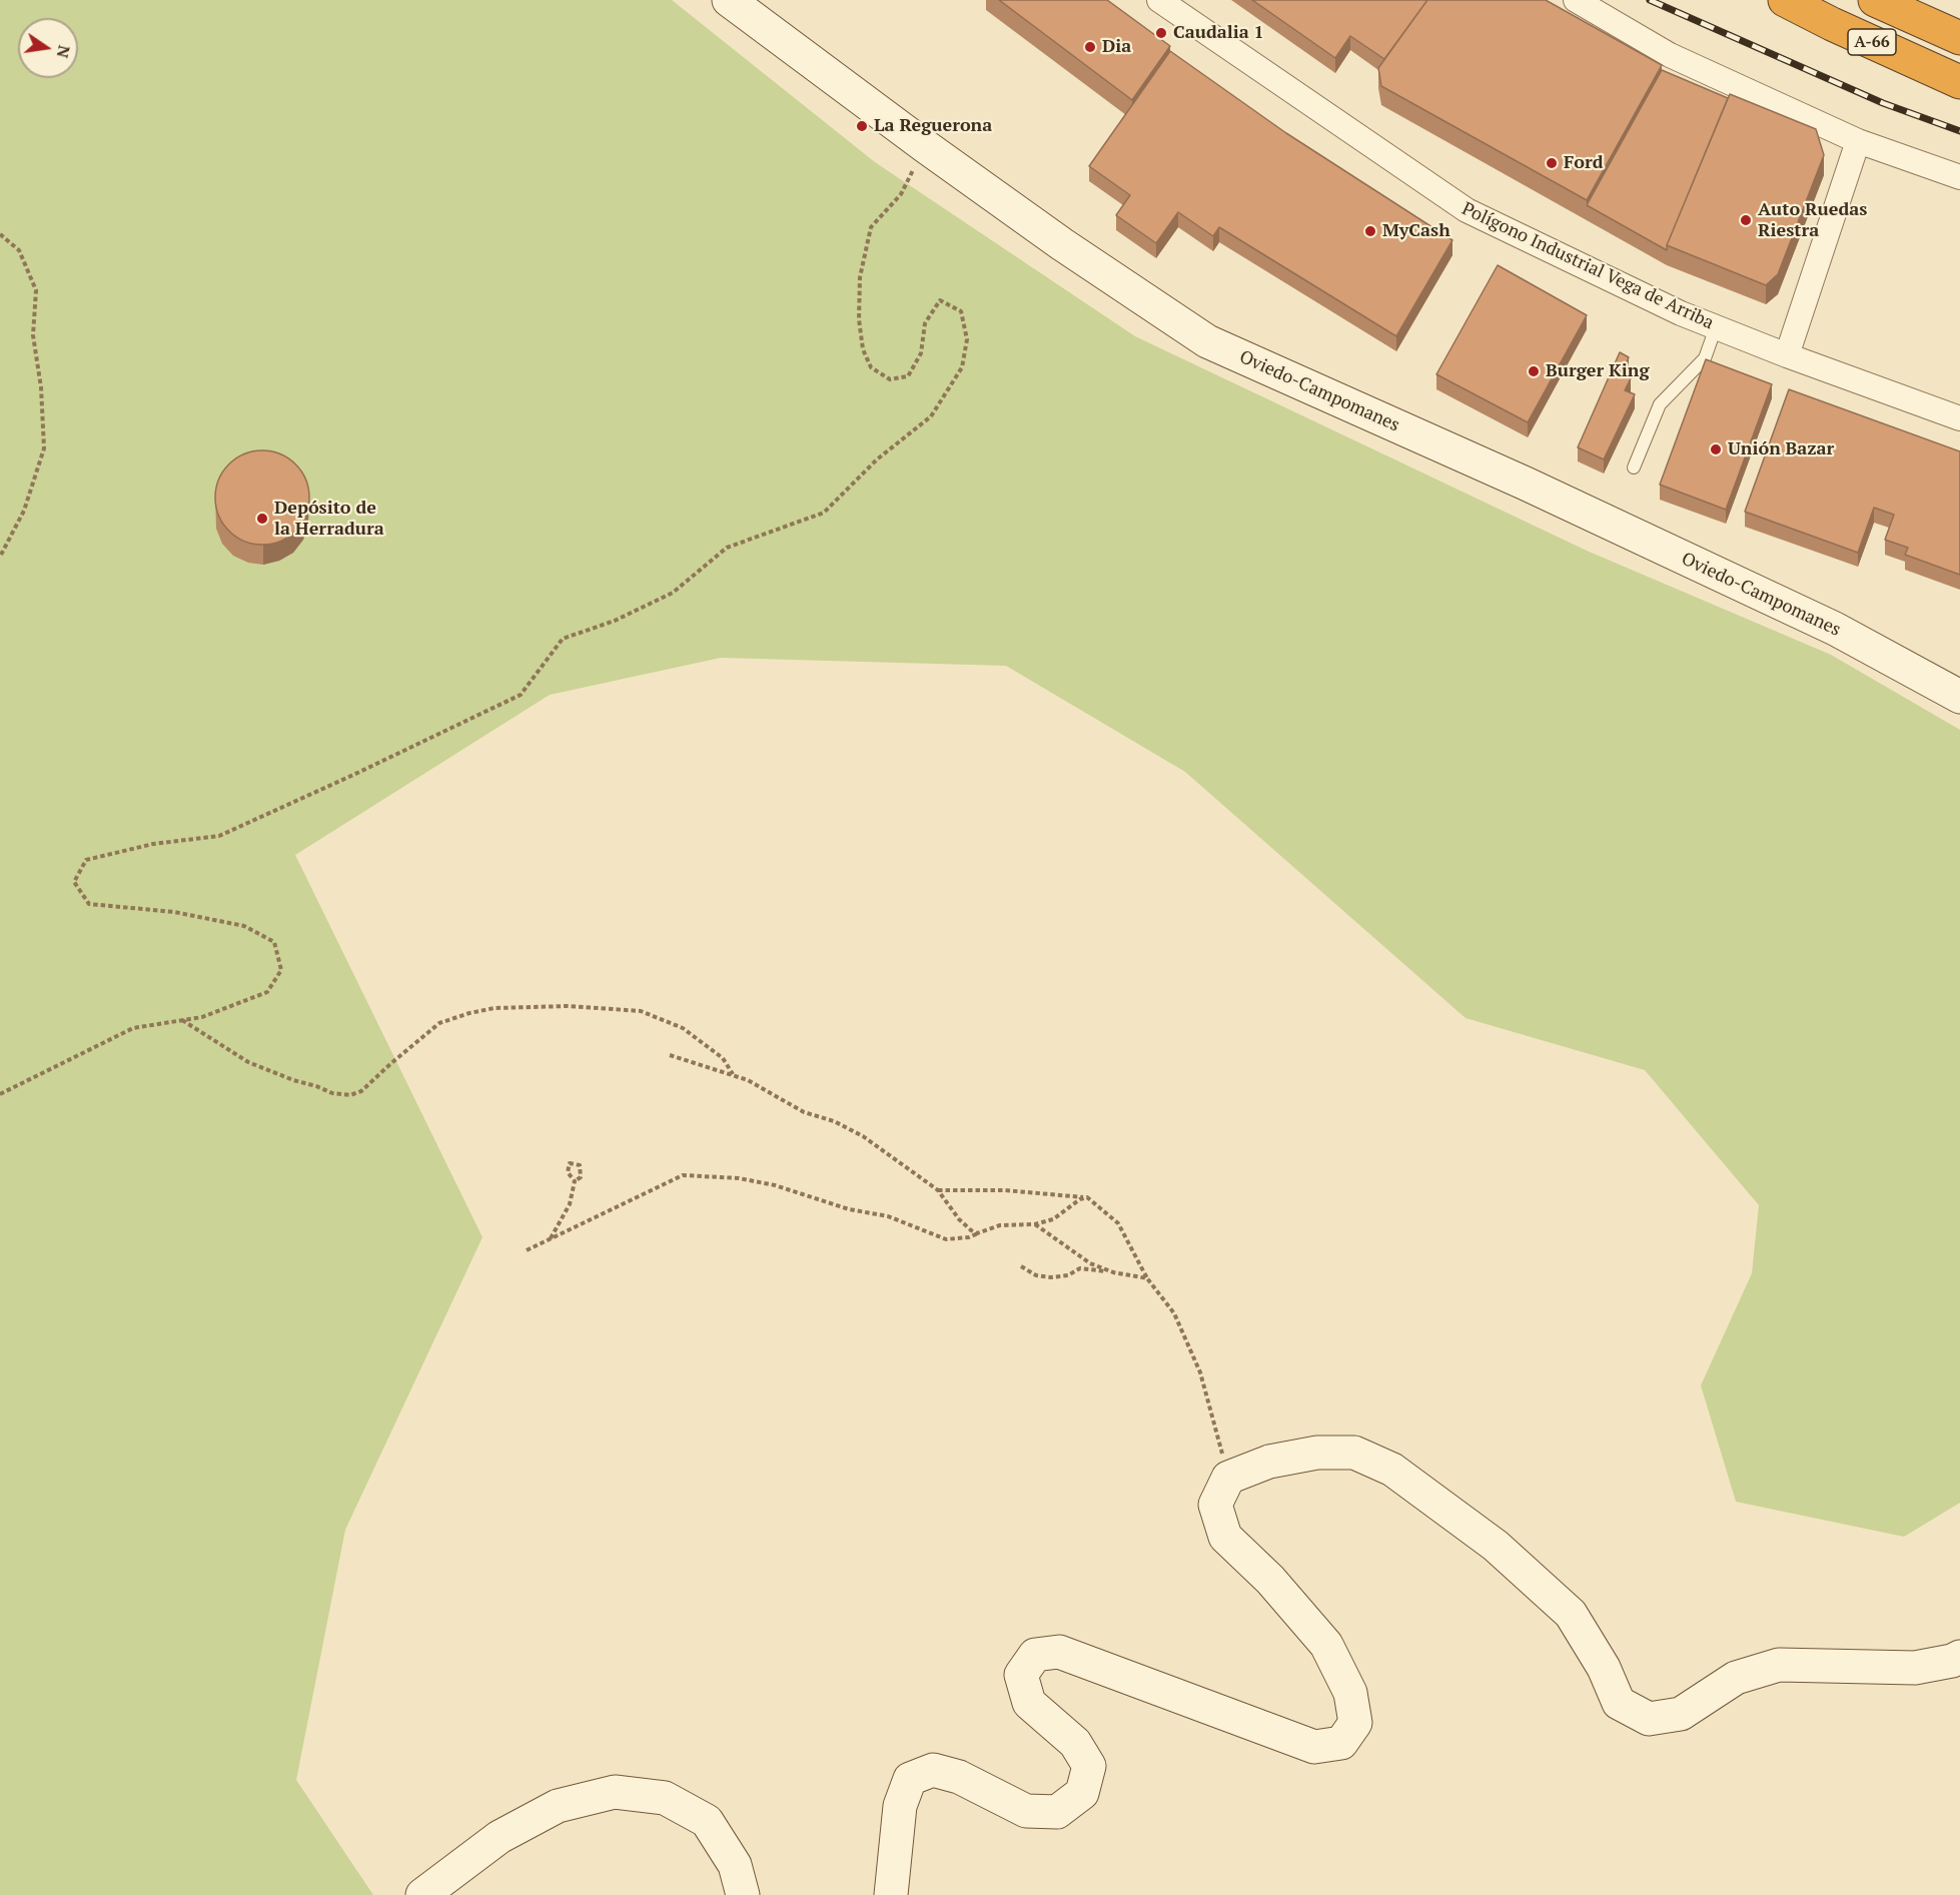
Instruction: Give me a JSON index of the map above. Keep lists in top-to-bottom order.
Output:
{
  "streets": {
    "highway": ["A-66"],
    "street": ["Polígono Industrial Vega de Arriba", "Oviedo-Campomanes"]
  },
  "places": [
    "Caudalia 1",
    "Dia",
    "La Reguerona",
    "Ford",
    "Auto Ruedas Riestra",
    "MyCash",
    "Burger King",
    "Unión Bazar",
    "Depósito de la Herradura"
  ],
  "north": "right"
}
